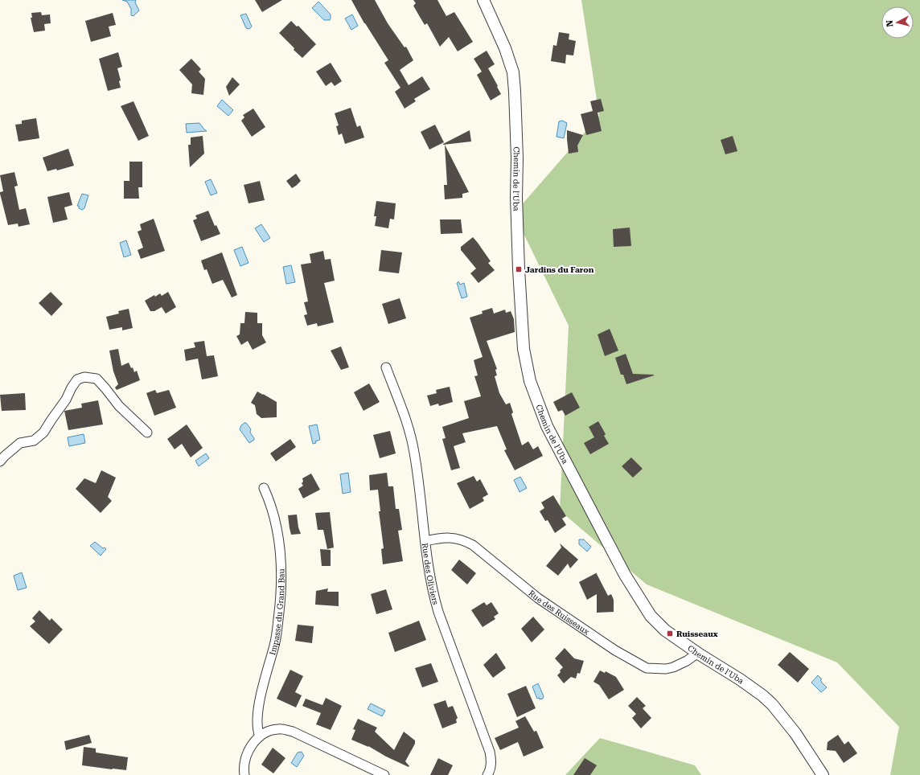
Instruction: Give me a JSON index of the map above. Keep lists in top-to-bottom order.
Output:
{
  "streets": {
    "street": [
      "Chemin de l'Uba",
      "Rue des Oliviers",
      "Impasse du Grand Bau",
      "Rue des Ruisseaux"
    ]
  },
  "crossings": [
    ["Chemin de l'Uba", "Rue des Ruisseaux"],
    ["Rue des Oliviers", "Rue des Ruisseaux"]
  ],
  "places": {
    "transit": ["Jardins du Faron", "Ruisseaux"]
  },
  "north": "left"
}
